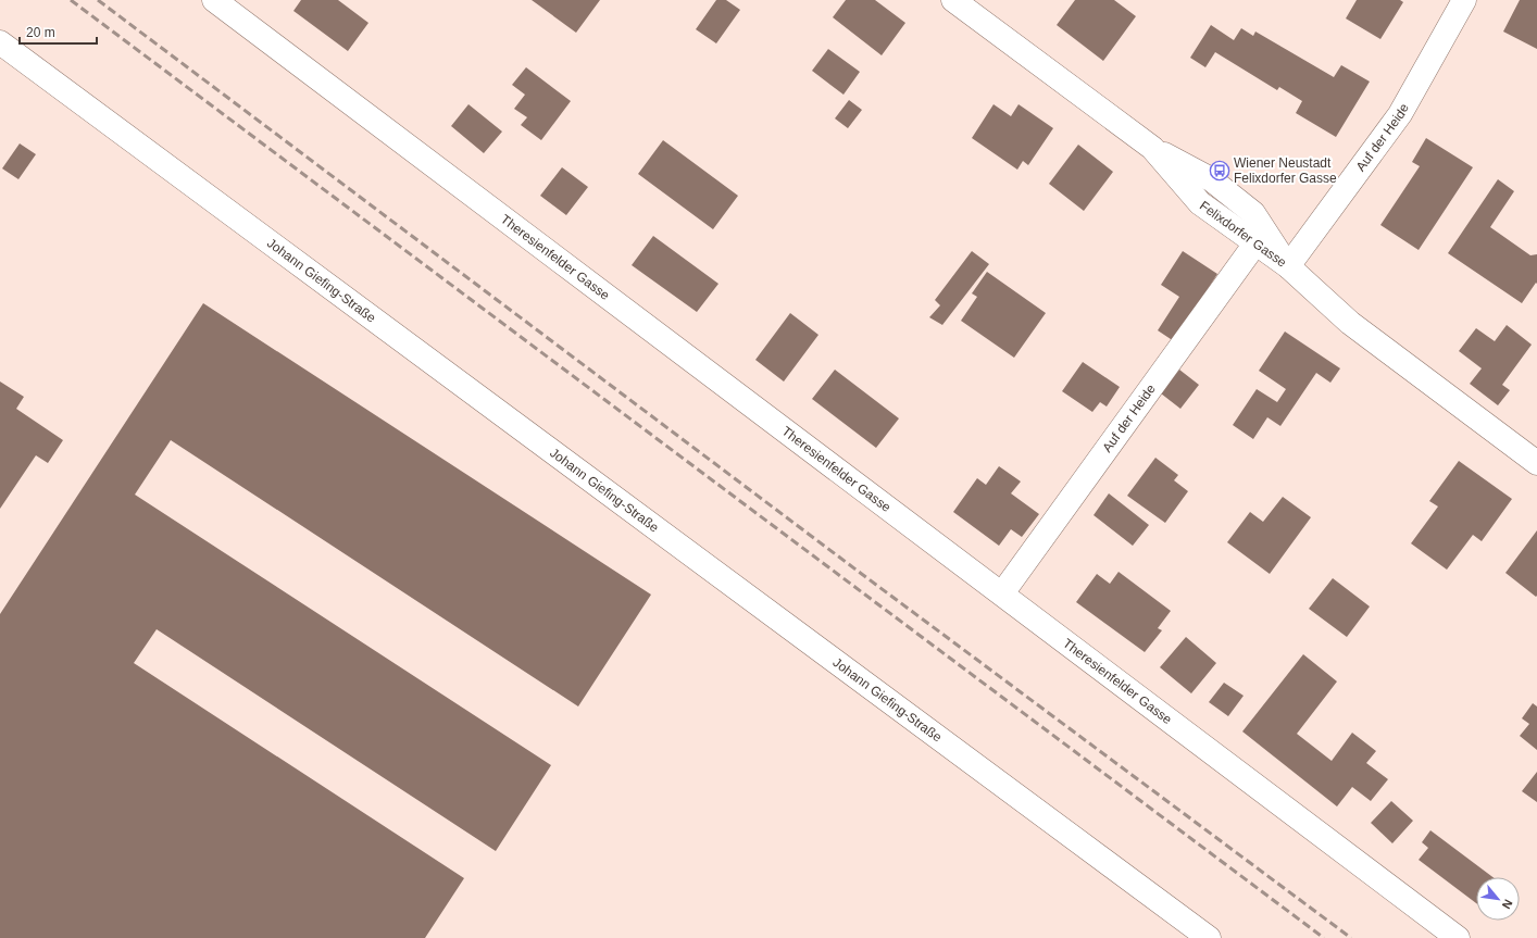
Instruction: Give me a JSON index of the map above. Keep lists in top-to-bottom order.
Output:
{
  "streets": {
    "street": [
      "Auf der Heide",
      "Felixdorfer Gasse",
      "Theresienfelder Gasse",
      "Johann Giefing-Straße"
    ]
  },
  "crossings": [
    ["Auf der Heide", "Felixdorfer Gasse"],
    ["Auf der Heide", "Theresienfelder Gasse"]
  ],
  "places": {
    "bus stop": ["Wiener Neustadt Felixdorfer Gasse"]
  },
  "scale_bar": "20 m",
  "north": "bottom right"
}
